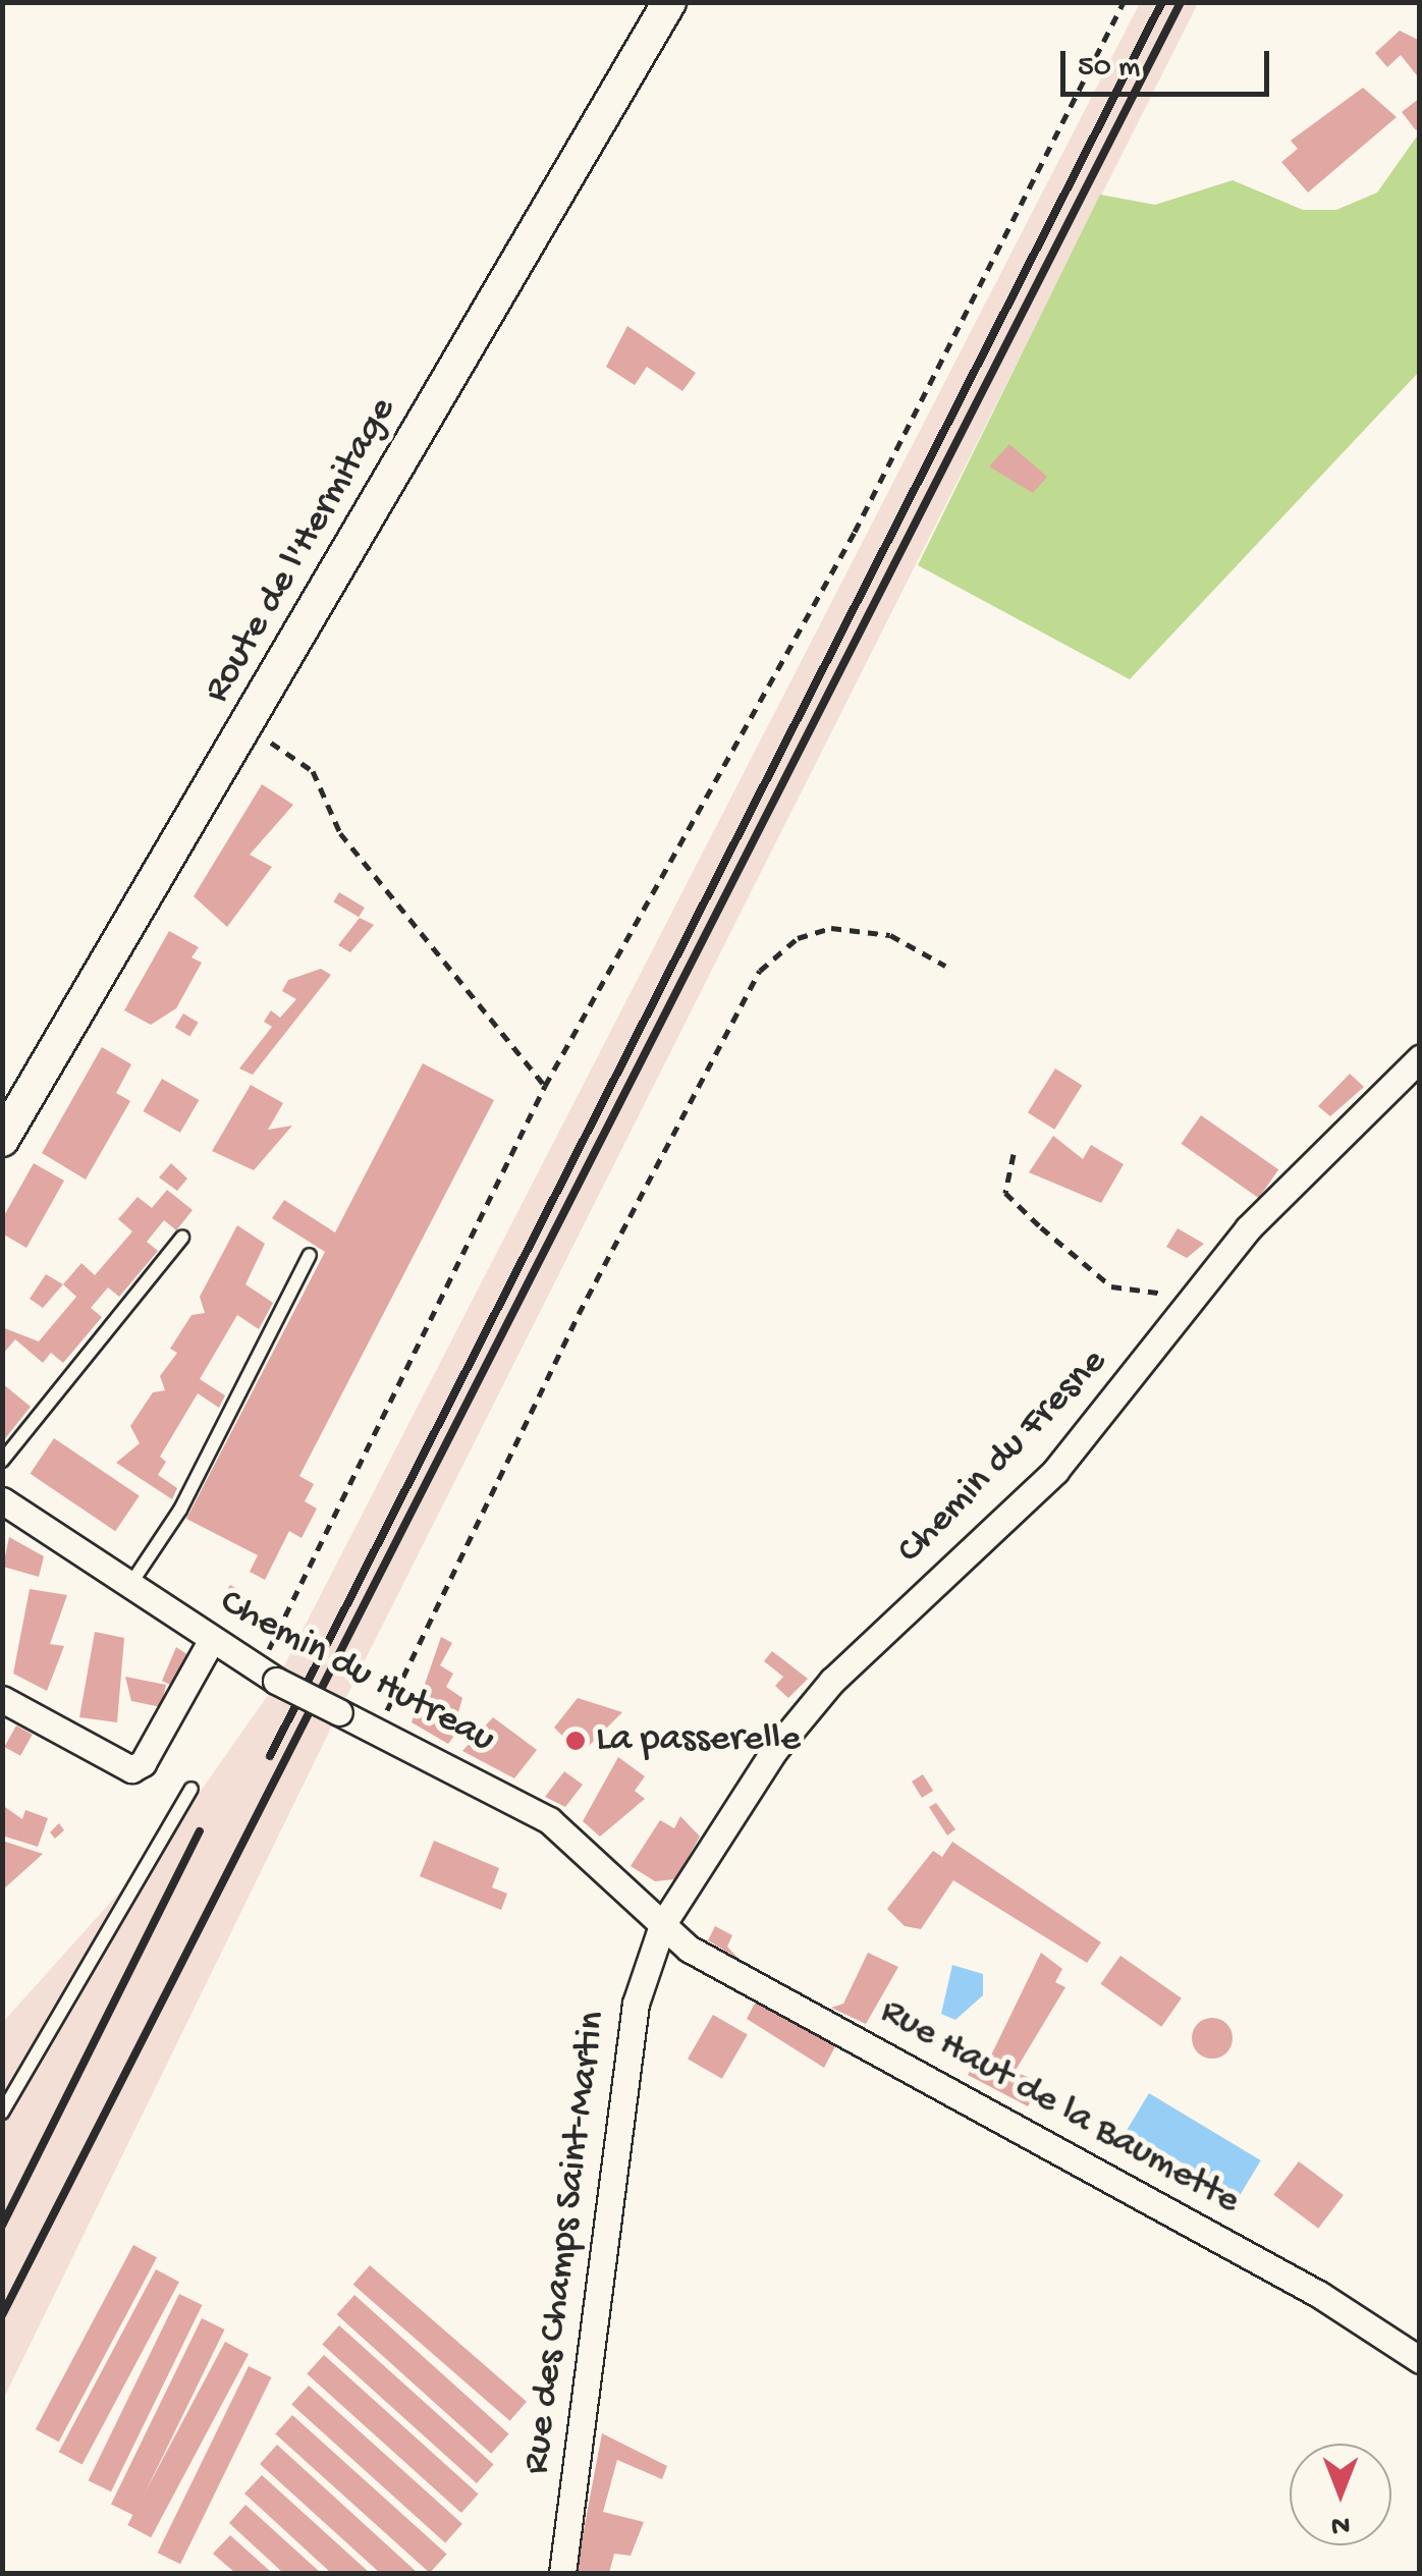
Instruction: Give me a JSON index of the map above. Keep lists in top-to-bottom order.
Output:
{
  "streets": {
    "street": [
      "Route de l'Hermitage",
      "Chemin du Fresne",
      "Chemin du Hutreau",
      "Rue Haut de la Baumette",
      "Rue des Champs Saint-Martin"
    ]
  },
  "crossings": [
    ["Chemin du Fresne", "Chemin du Hutreau"],
    ["Chemin du Fresne", "Rue Haut de la Baumette"],
    ["Chemin du Fresne", "Rue des Champs Saint-Martin"],
    ["Chemin du Hutreau", "Rue Haut de la Baumette"],
    ["Chemin du Hutreau", "Rue des Champs Saint-Martin"],
    ["Rue Haut de la Baumette", "Rue des Champs Saint-Martin"]
  ],
  "places": ["La passerelle"],
  "scale_bar": "50 m",
  "north": "bottom"
}
